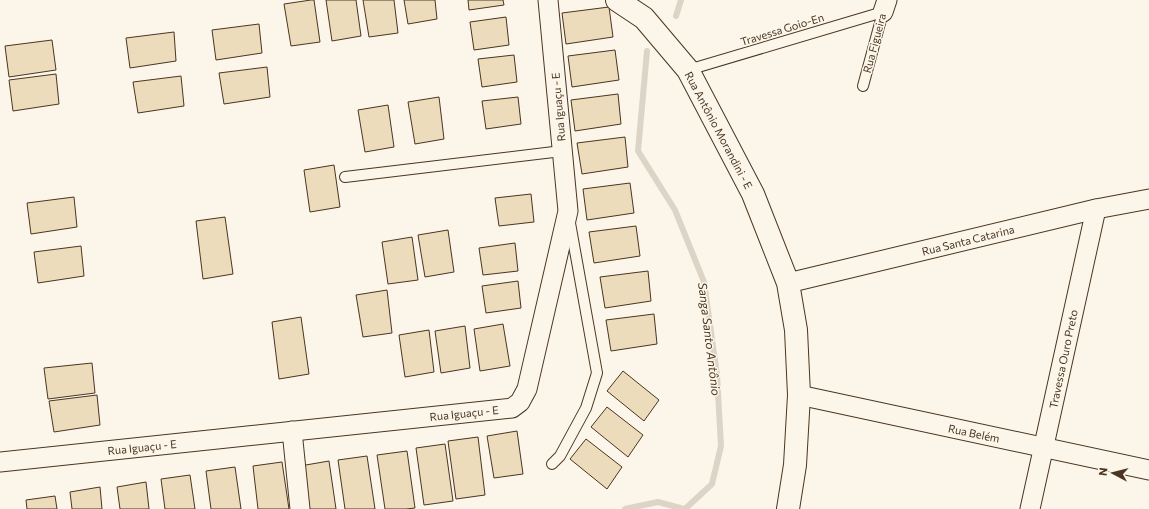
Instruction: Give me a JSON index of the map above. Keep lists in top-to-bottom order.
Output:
{
  "streets": {
    "street": [
      "Rua Iguaçu - E",
      "Rua Antônio Morandini - E",
      "Rua Santa Catarina",
      "Travessa Ouro Preto",
      "Rua Belém"
    ],
    "lane": ["Travessa Goio-En", "Rua Figueira"]
  },
  "crossings": [
    ["Travessa Goio-En", "Rua Figueira"],
    ["Travessa Goio-En", "Rua Antônio Morandini - E"],
    ["Rua Antônio Morandini - E", "Rua Santa Catarina"],
    ["Rua Antônio Morandini - E", "Rua Belém"],
    ["Rua Santa Catarina", "Travessa Ouro Preto"],
    ["Travessa Ouro Preto", "Rua Belém"]
  ],
  "water": ["Sanga Santo Antônio"],
  "north": "left"
}
